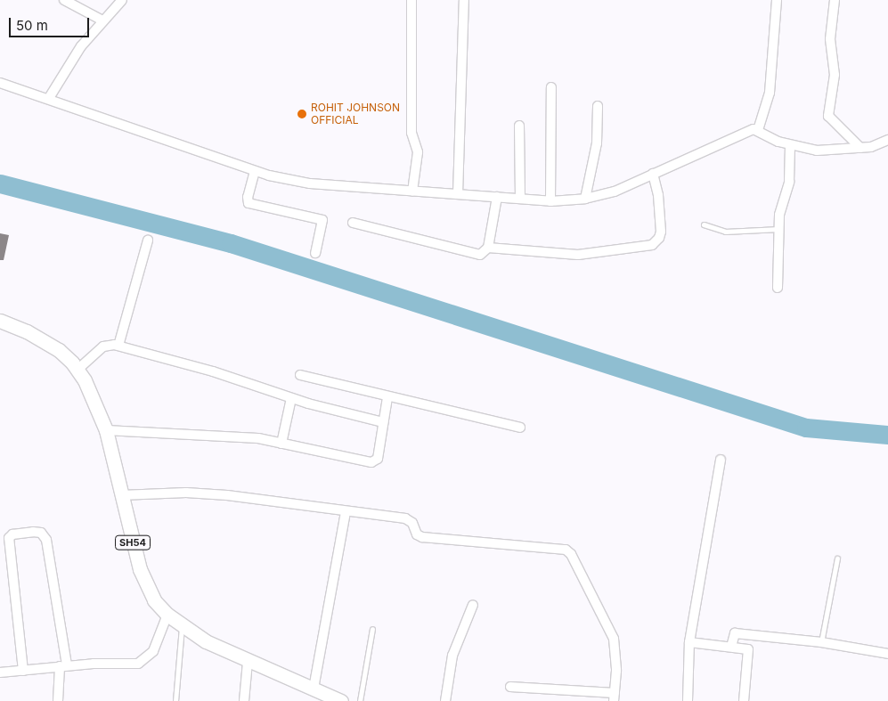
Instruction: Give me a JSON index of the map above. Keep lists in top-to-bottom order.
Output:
{
  "streets": {
    "main road": ["SH54"]
  },
  "places": ["ROHIT JOHNSON OFFICIAL"],
  "scale_bar": "50 m"
}
